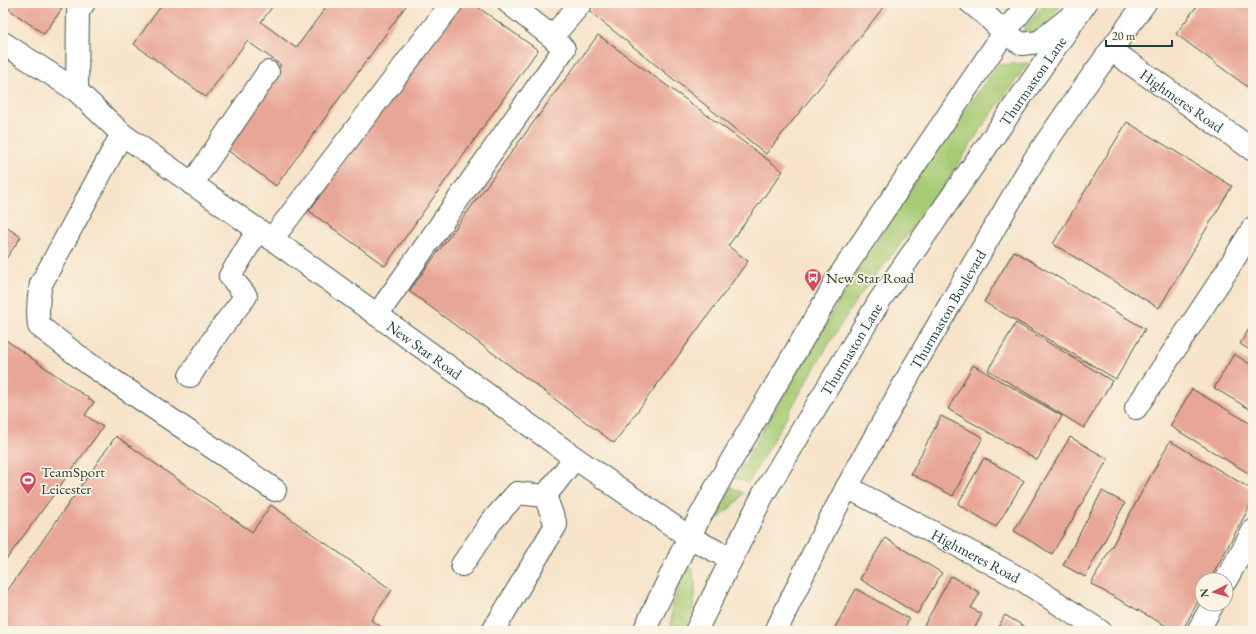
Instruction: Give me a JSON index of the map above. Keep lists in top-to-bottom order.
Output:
{
  "streets": {
    "main road": [
      "Thurmaston Lane",
      "Highmeres Road",
      "Thurmaston Boulevard",
      "New Star Road"
    ]
  },
  "crossings": [
    ["Thurmaston Lane", "New Star Road"],
    ["Highmeres Road", "Thurmaston Boulevard"]
  ],
  "places": {
    "bus stop": ["New Star Road"],
    "sports": ["TeamSport Leicester"]
  },
  "scale_bar": "20 m",
  "north": "left"
}
